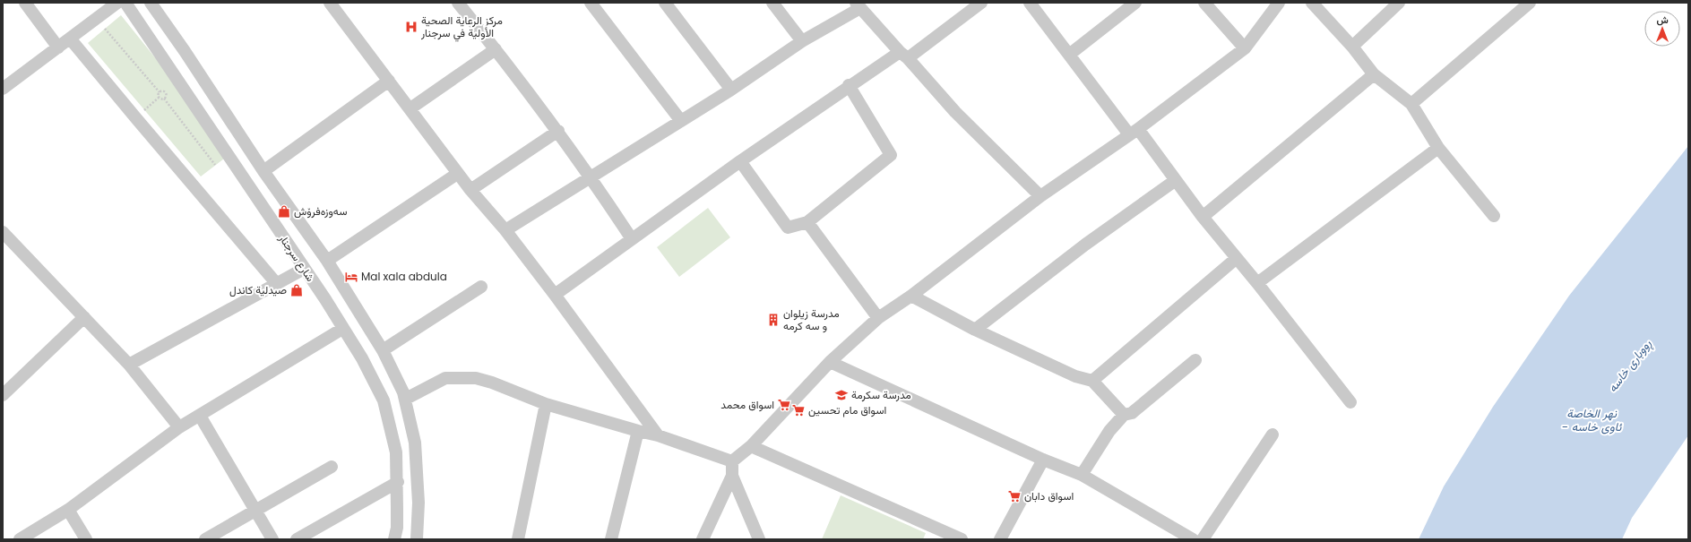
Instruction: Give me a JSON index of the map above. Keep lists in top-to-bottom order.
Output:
{
  "streets": {
    "street": ["شارع سرجنار"]
  },
  "water": ["ڕووباری خاسە", "نهر الخاصة - ئاوی خاسە"],
  "places": {
    "hospital": ["مركز الرعاية الصحية الأولية في سرجنار"],
    "shop": ["سەوزەفرۆش", "صيدلية كاندل"],
    "hotel": ["Mal xala abdula"],
    "building": ["مدرسة زيلوان و سه كرمه"],
    "school or university": ["مدرسة سكرمة"],
    "supermarket": ["اسواق محمد", "اسواق مام تحسين", "اسواق دابان"]
  },
  "north": "top"
}
